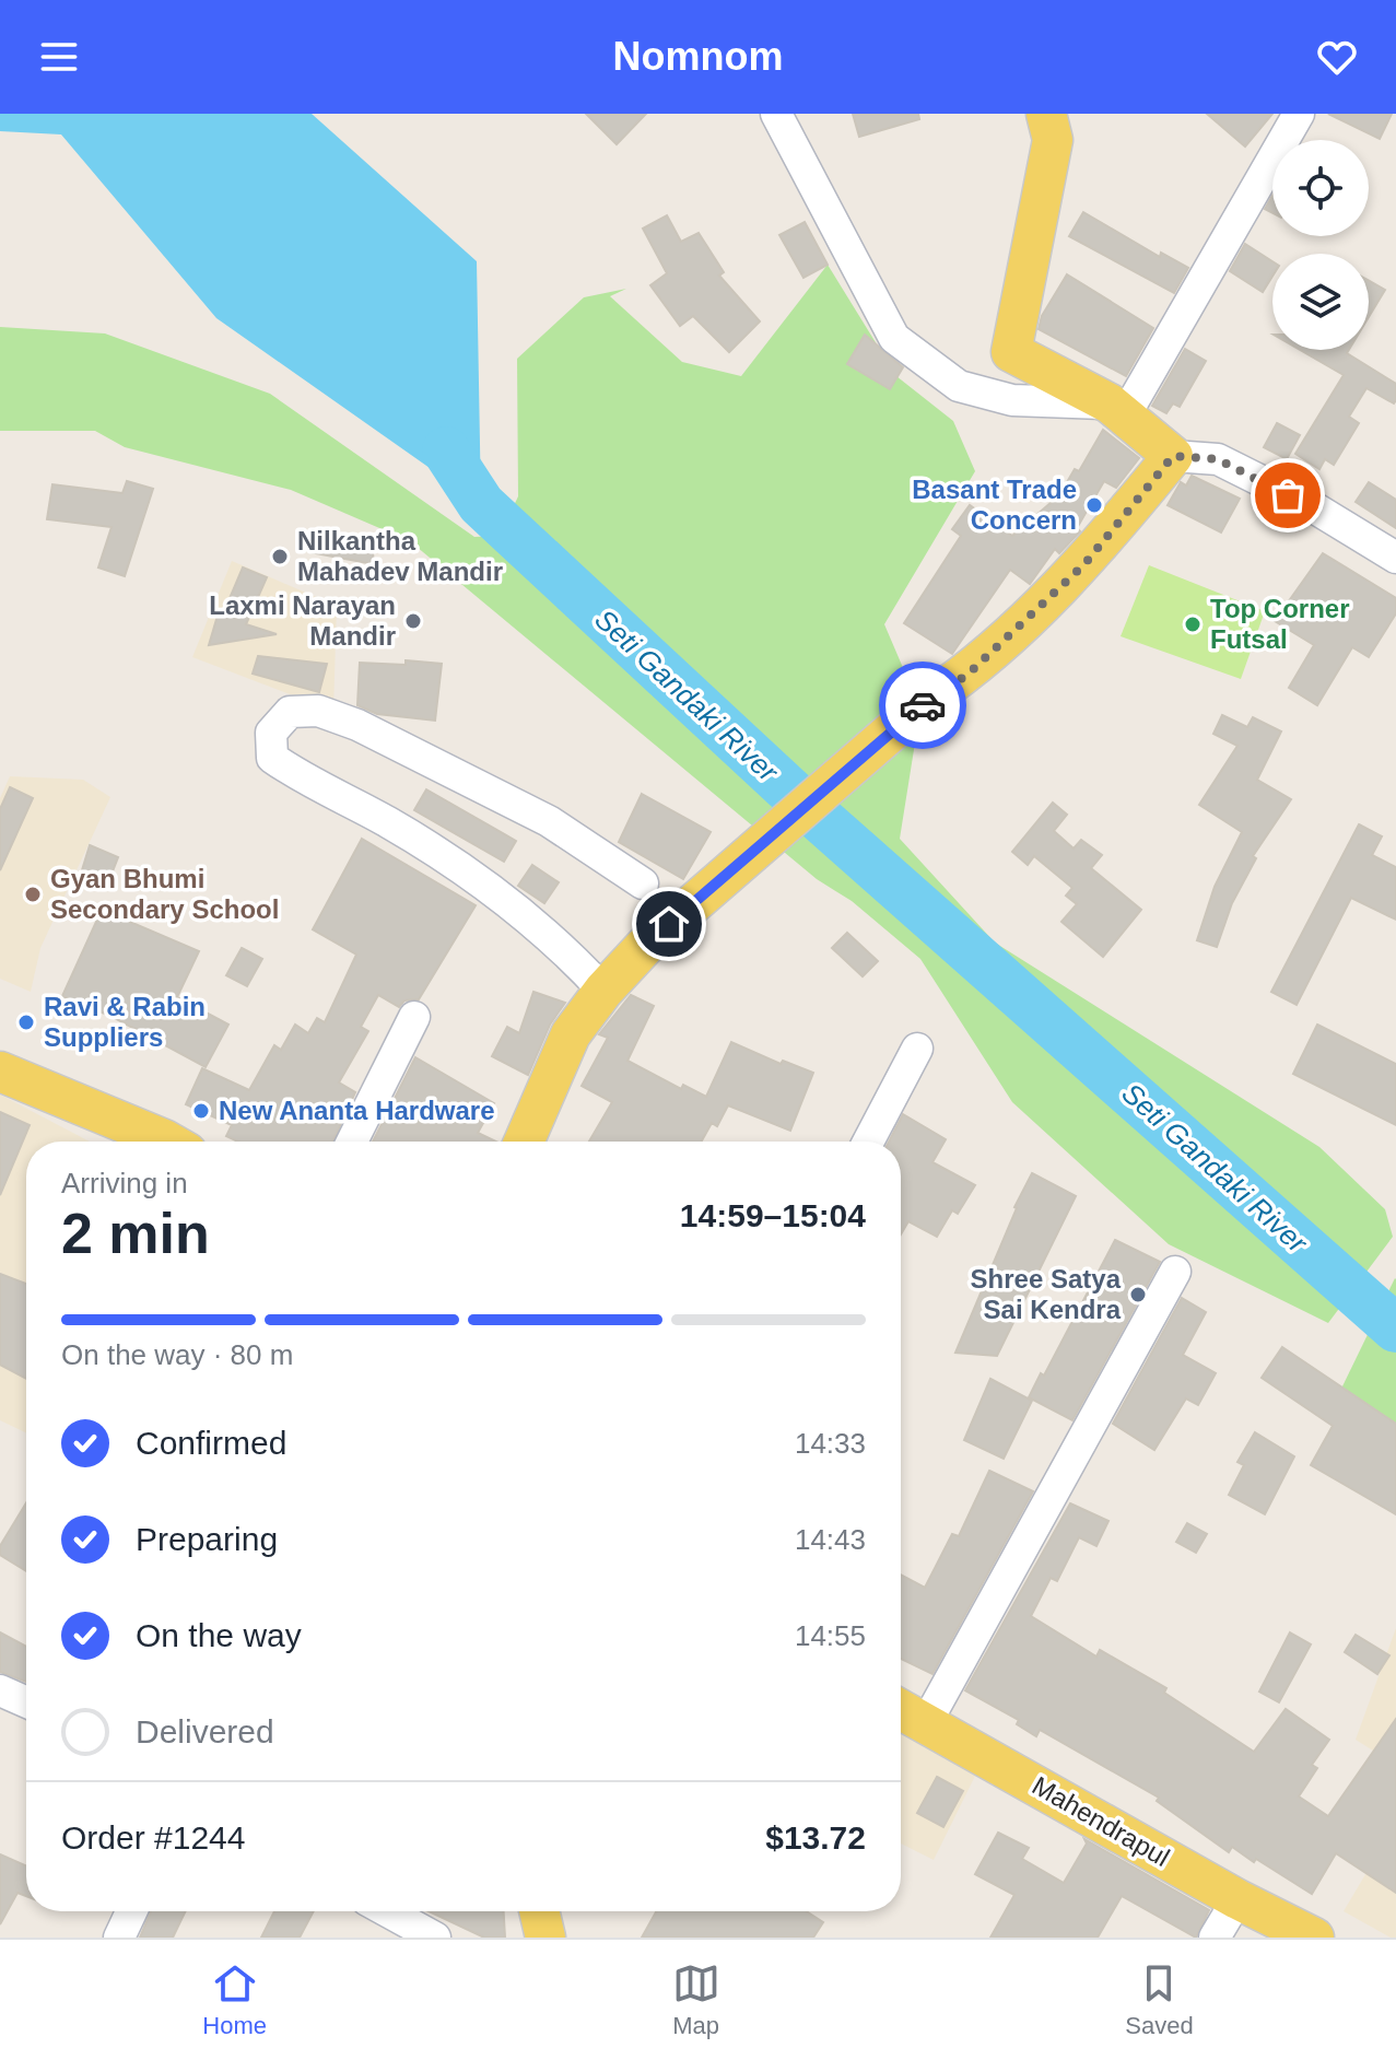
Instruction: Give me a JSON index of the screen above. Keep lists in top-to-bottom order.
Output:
{
  "streets": {
    "main road": ["Mahendrapul"]
  },
  "water": ["Seti Gandaki River"],
  "places": [
    "Basant Trade Concern",
    "Nilkantha Mahadev Mandir",
    "Laxmi Narayan Mandir",
    "Top Corner Futsal",
    "Gyan Bhumi Secondary School",
    "Ravi & Rabin Suppliers",
    "New Ananta Hardware",
    "Shree Satya Sai Kendra"
  ],
  "page": {
    "header": "Nomnom",
    "heading": ["2 min", "Arriving in", "14:59–15:04"],
    "panel": ["Order #1244", "$13.72"],
    "bar": "On the way · 80 m",
    "list": [
      ["Confirmed", "14:33"],
      ["Preparing", "14:43"],
      ["On the way", "14:55"],
      "Delivered"
    ],
    "tabs": ["Home", "Map", "Saved"]
  }
}
